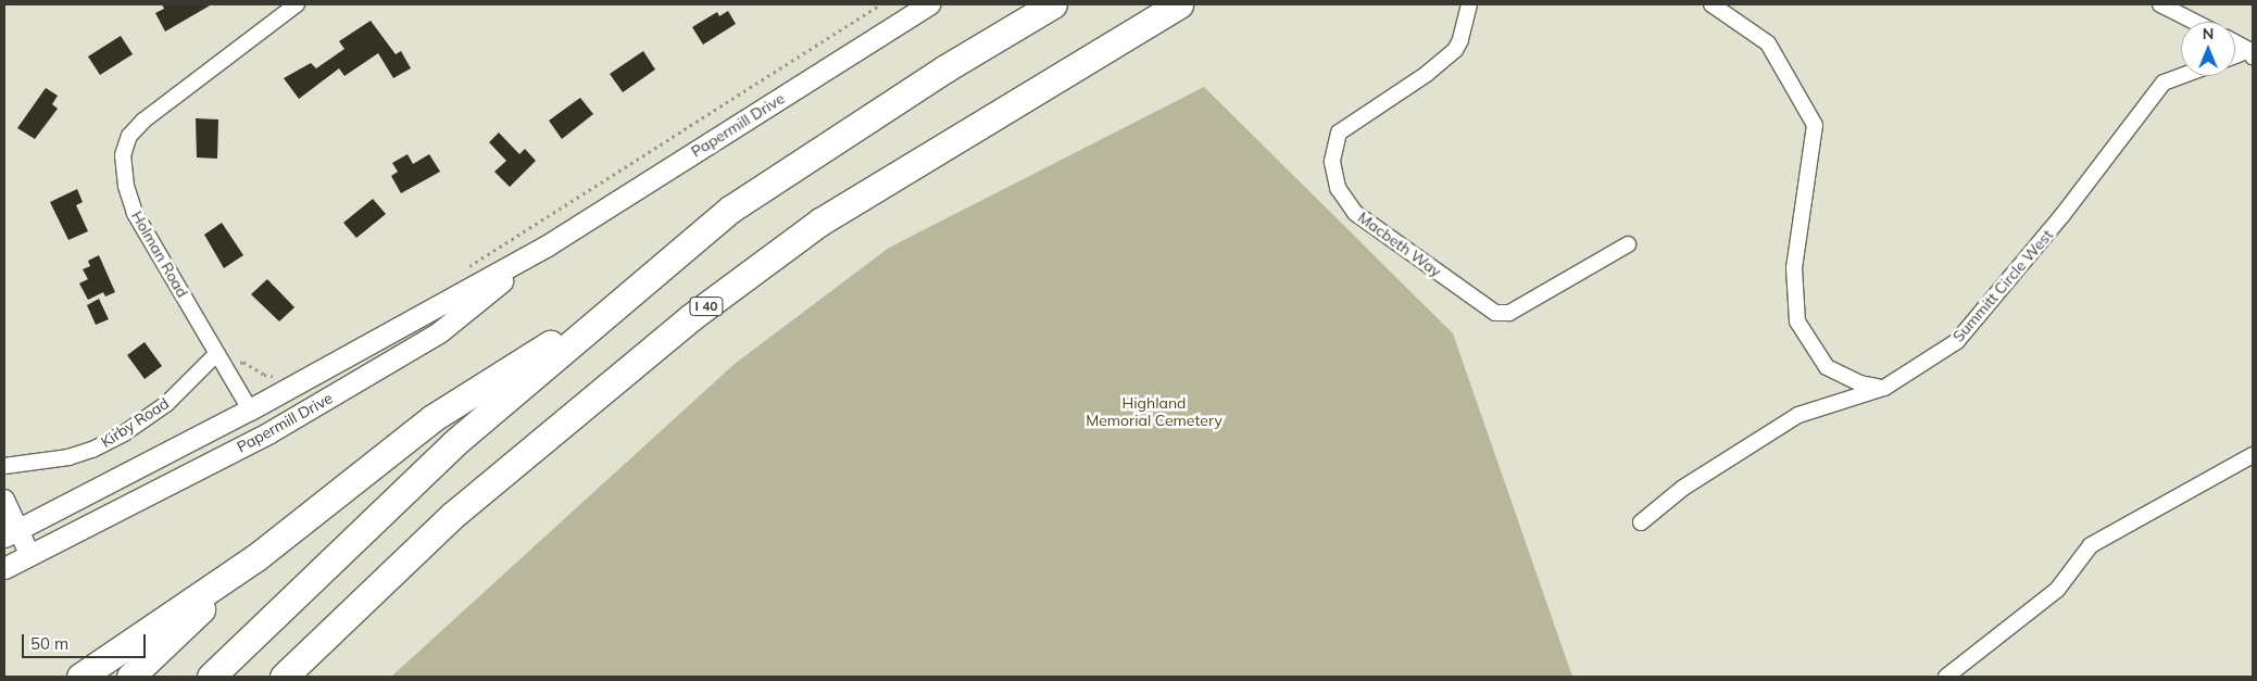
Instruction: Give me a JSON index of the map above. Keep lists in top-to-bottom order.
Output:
{
  "streets": {
    "highway": ["I 40"],
    "main road": ["Papermill Drive"],
    "street": [
      "Macbeth Way",
      "Holman Road",
      "Summitt Circle West",
      "Kirby Road"
    ]
  },
  "crossings": [
    ["Papermill Drive", "Holman Road"],
    ["Holman Road", "Kirby Road"]
  ],
  "parks": ["Highland Memorial Cemetery"],
  "scale_bar": "50 m",
  "north": "top"
}
